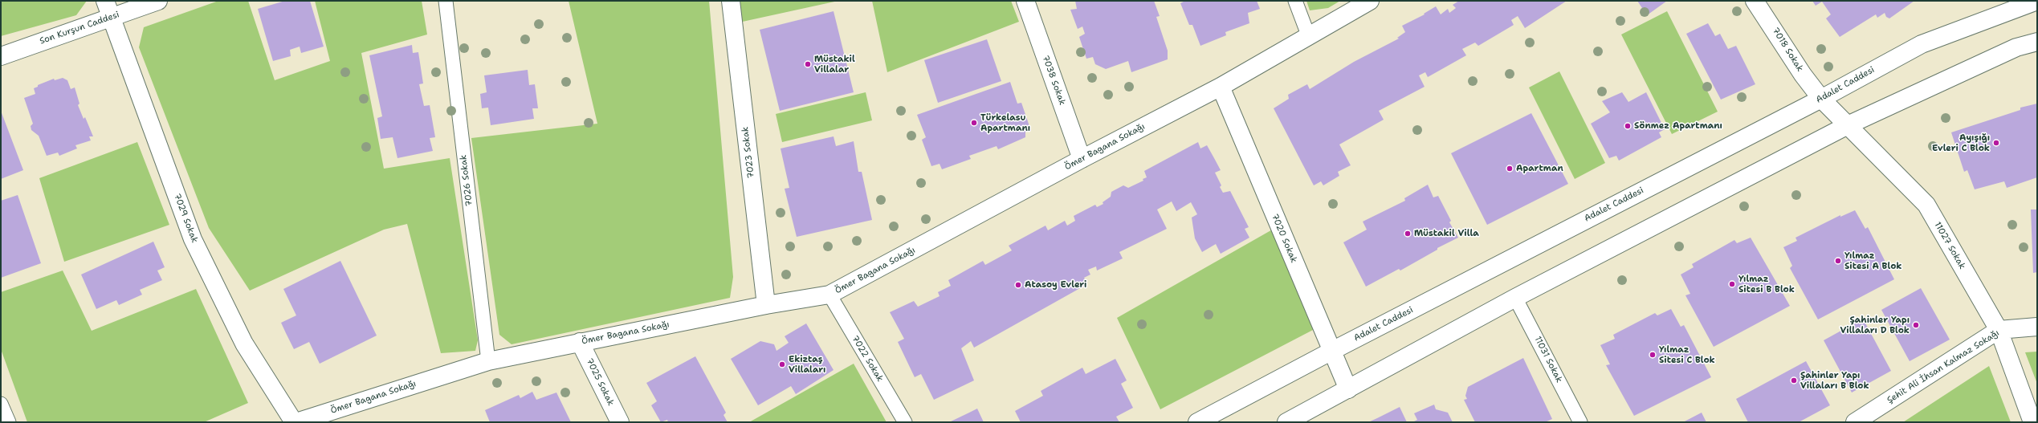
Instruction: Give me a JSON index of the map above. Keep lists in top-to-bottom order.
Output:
{
  "streets": {
    "street": [
      "Son Kurşun Caddesi",
      "7018 Sokak",
      "7038 Sokak",
      "Adalet Caddesi",
      "Ömer Bagana Sokağı",
      "7023 Sokak",
      "7029 Sokak",
      "7020 Sokak",
      "11027 Sokak",
      "Şehit Ali İhsan Kalmaz Sokağı",
      "7025 Sokak"
    ],
    "lane": ["7026 Sokak", "7022 Sokak", "11031 Sokak"]
  },
  "crossings": [
    ["Son Kurşun Caddesi", "7029 Sokak"],
    ["7018 Sokak", "Adalet Caddesi"],
    ["7018 Sokak", "11027 Sokak"],
    ["7038 Sokak", "Ömer Bagana Sokağı"],
    ["Adalet Caddesi", "7020 Sokak"],
    ["Adalet Caddesi", "11027 Sokak"],
    ["Ömer Bagana Sokağı", "7023 Sokak"],
    ["Ömer Bagana Sokağı", "7026 Sokak"],
    ["Ömer Bagana Sokağı", "7029 Sokak"],
    ["Ömer Bagana Sokağı", "7020 Sokak"],
    ["Ömer Bagana Sokağı", "7022 Sokak"],
    ["Ömer Bagana Sokağı", "7025 Sokak"],
    ["11027 Sokak", "Şehit Ali İhsan Kalmaz Sokağı"]
  ],
  "places": [
    "Müstakil Villalar",
    "Türkelasu Apartmanı",
    "Sönmez Apartmanı",
    "Ayışığı Evleri C Blok",
    "Apartman",
    "Müstakil Villa",
    "Yılmaz Sitesi A Blok",
    "Yılmaz Sitesi B Blok",
    "Atasoy Evleri",
    "Şahinler Yapı Villaları D Blok",
    "Yılmaz Sitesi C Blok",
    "Ekiztaş Villaları",
    "Şahinler Yapı Villaları B Blok"
  ]
}
